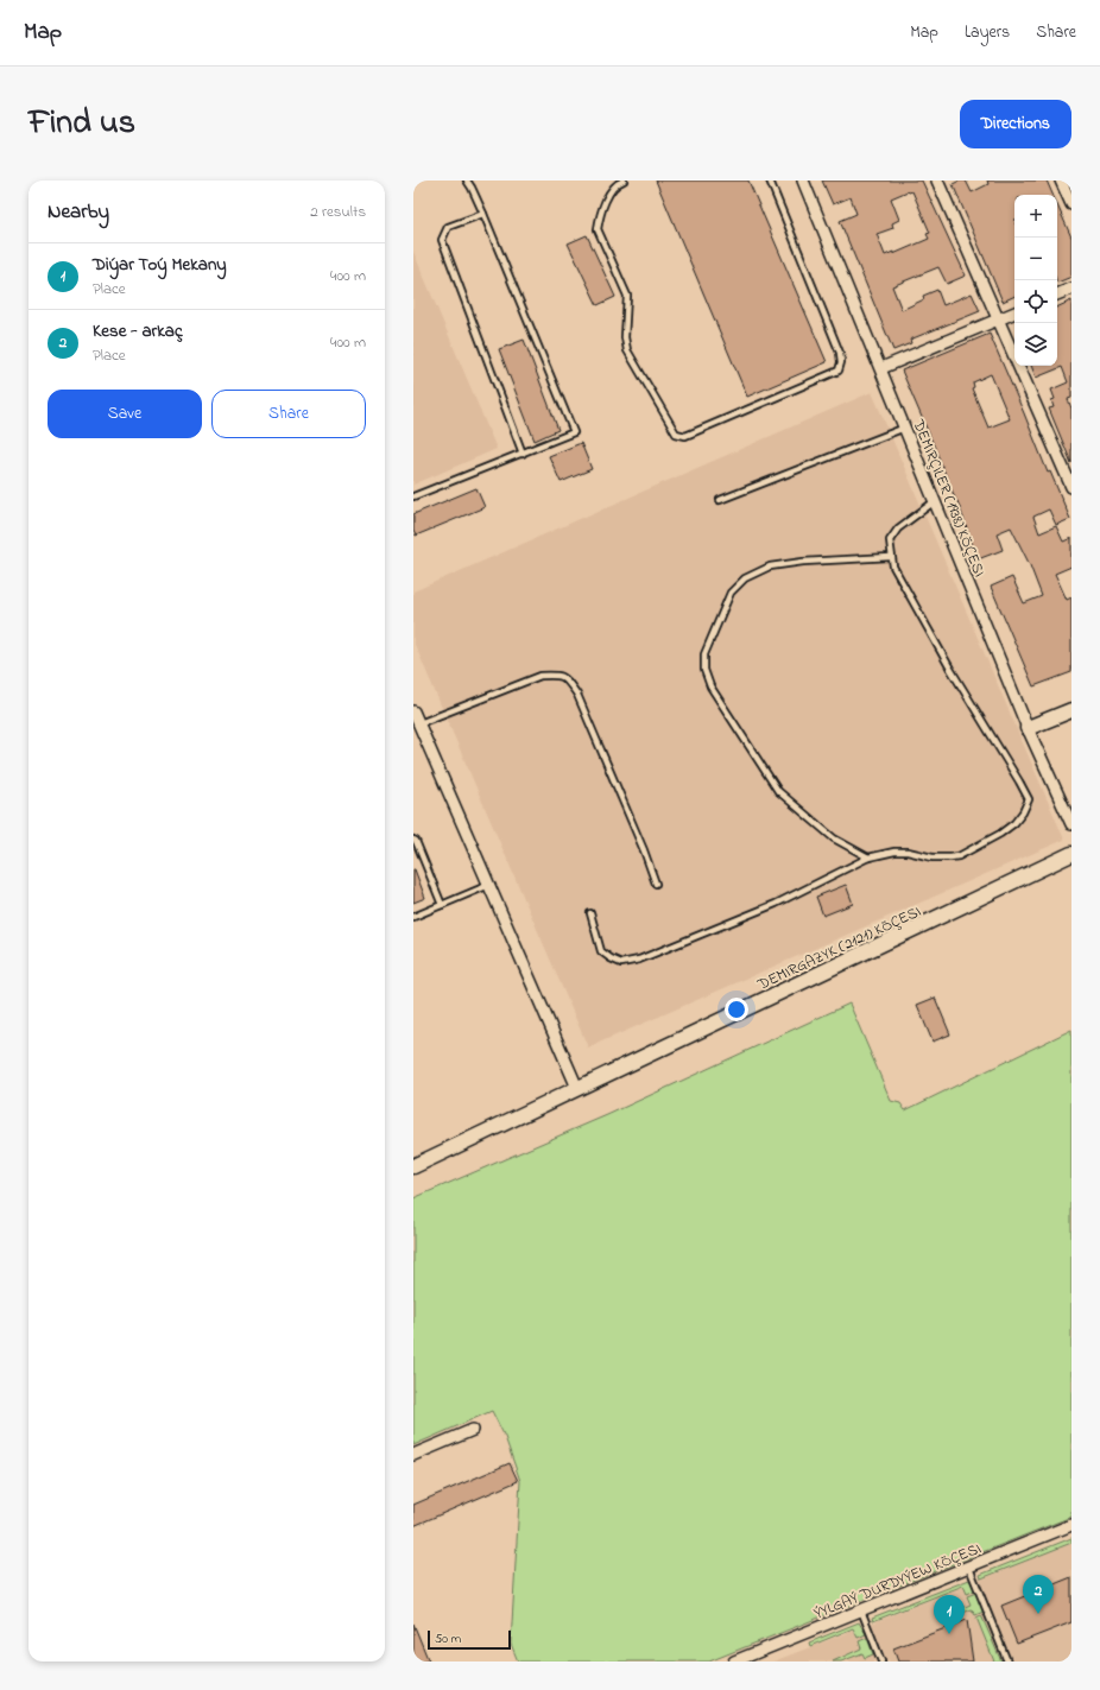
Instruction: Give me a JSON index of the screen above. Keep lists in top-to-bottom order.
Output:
{
  "streets": {
    "street": ["DEMIRÇILER (1938) KÖÇESI", "DEMIRGAZYK (2121) KÖÇESI", "ÝYLGAÝ DURDYÝEW KÖÇESI"]
  },
  "scale_bar": "50 m",
  "page": {
    "header": "Map",
    "nav": ["Map", "Layers", "Share"],
    "title": "Find us",
    "buttons": [
      "Directions",
      ["Save", "Share"]
    ],
    "heading": ["Nearby", "2 results"],
    "map_buttons": ["+", "−"],
    "list": [
      {
        "mark": "1",
        "name": "Diýar Toý Mekany",
        "note": "Place",
        "value": "400 m"
      },
      {
        "mark": "2",
        "name": "Kese - arkaç",
        "note": "Place",
        "value": "400 m"
      }
    ],
    "pins": ["2", "1"],
    "scale": "50 m"
  }
}
